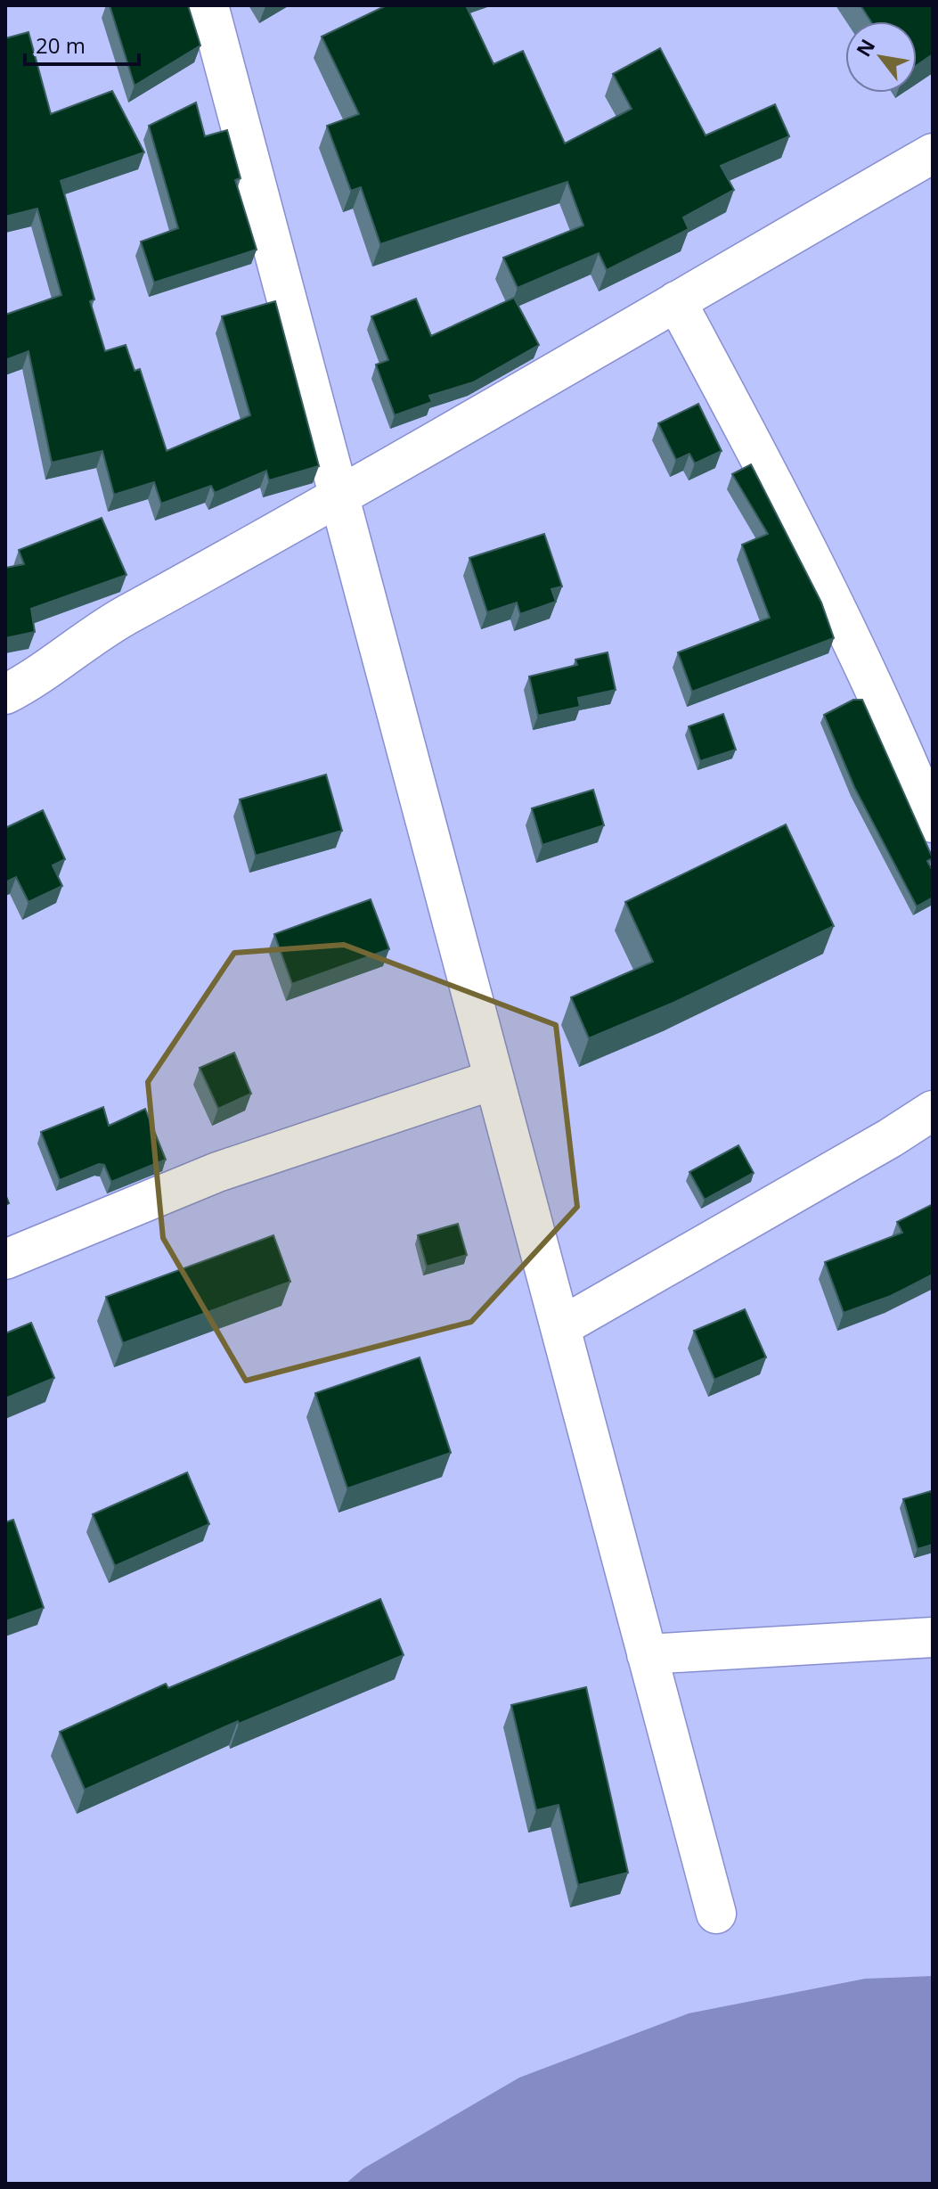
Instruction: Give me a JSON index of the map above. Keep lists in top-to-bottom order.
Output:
{
  "scale_bar": "20 m",
  "north": "top left"
}
